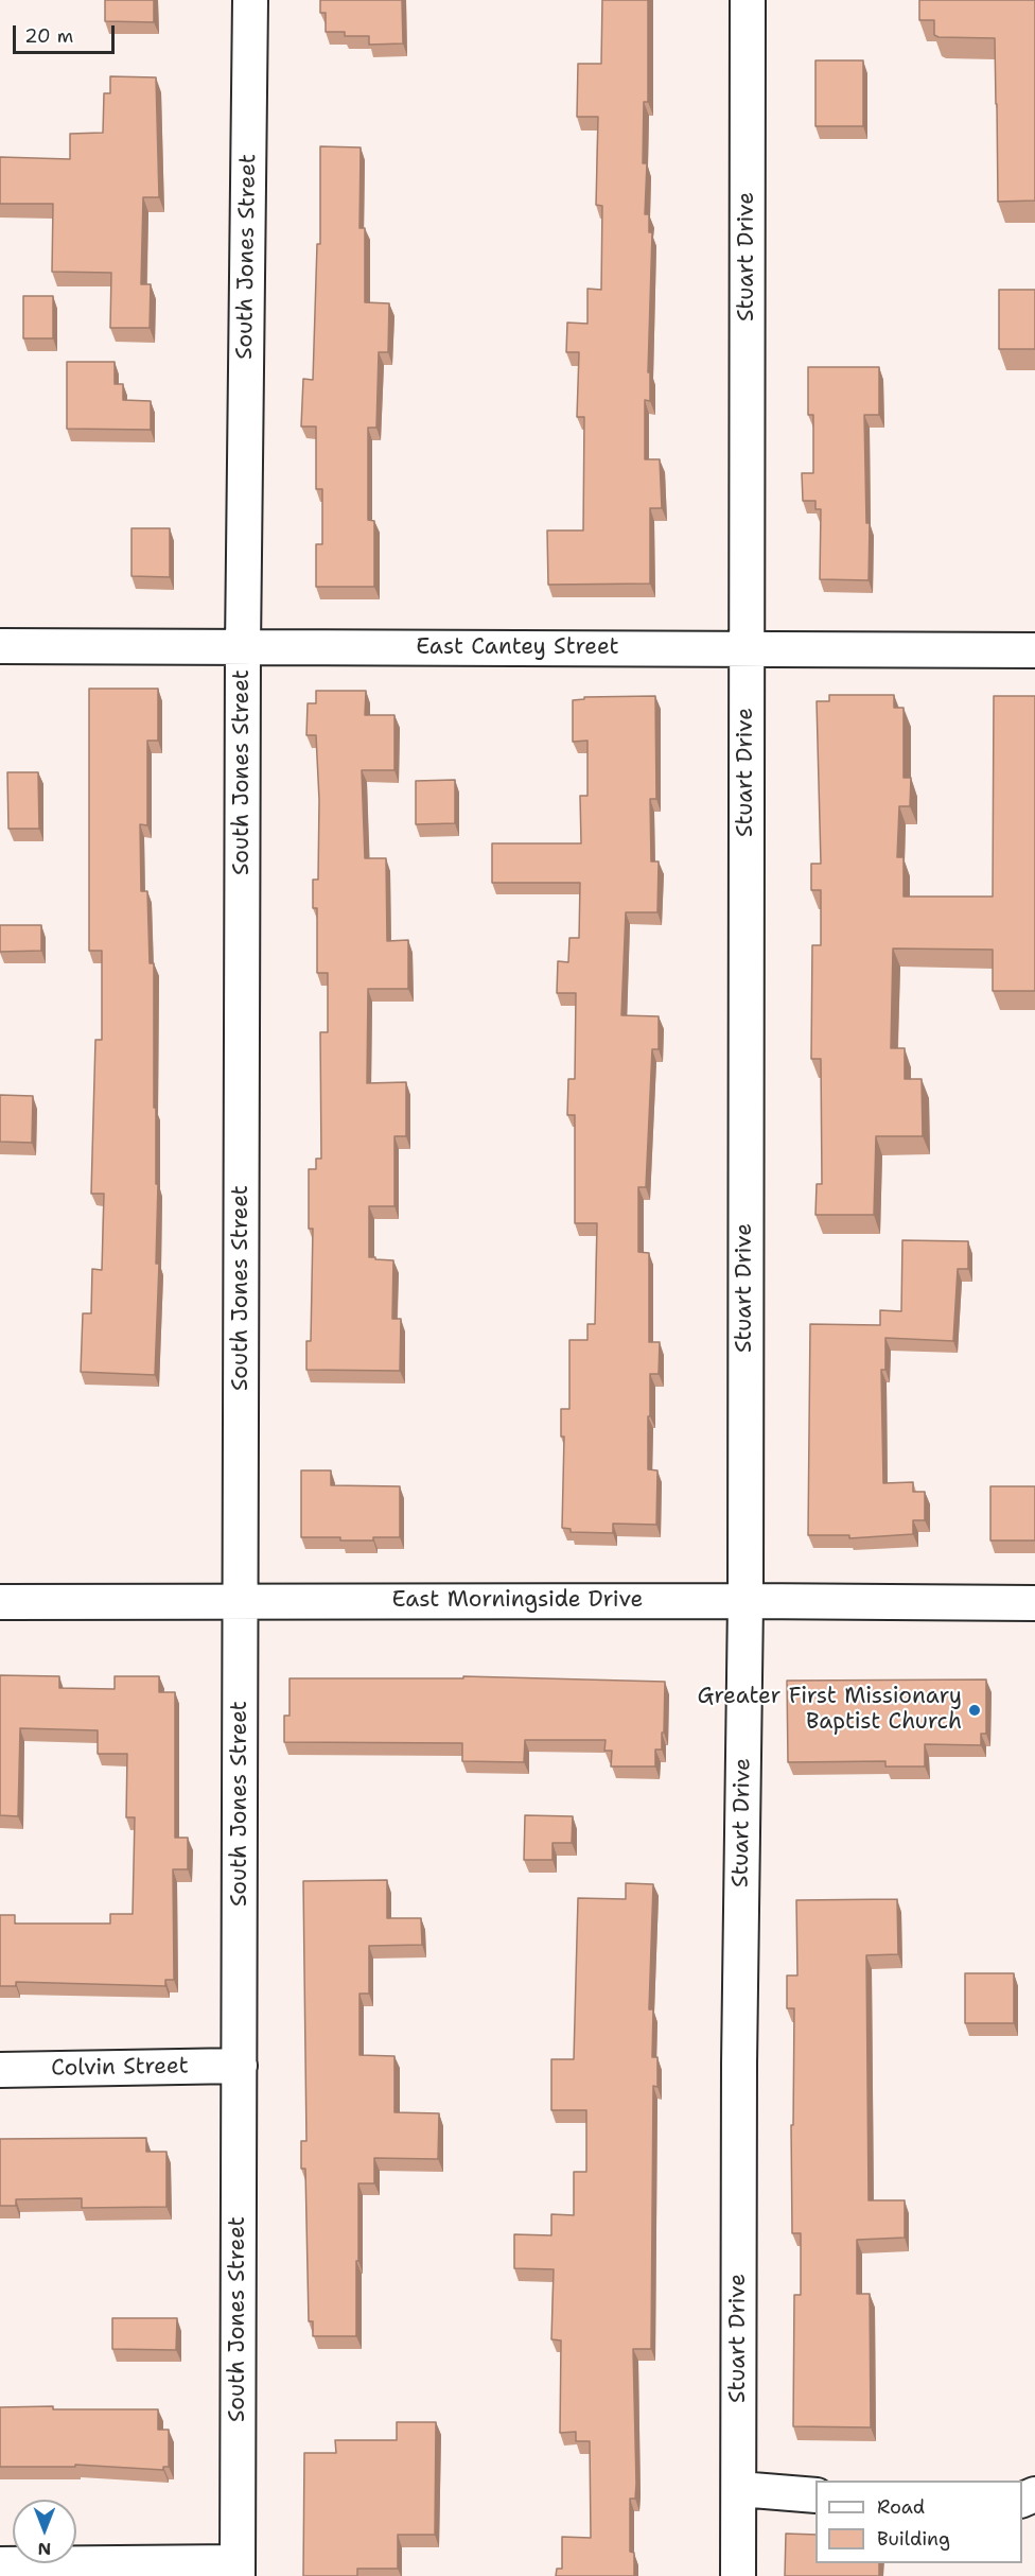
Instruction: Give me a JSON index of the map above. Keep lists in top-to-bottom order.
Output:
{
  "streets": {
    "street": [
      "South Jones Street",
      "Stuart Drive",
      "East Cantey Street",
      "East Morningside Drive",
      "Colvin Street"
    ]
  },
  "crossings": [
    ["South Jones Street", "East Cantey Street"],
    ["South Jones Street", "East Morningside Drive"],
    ["South Jones Street", "Colvin Street"],
    ["Stuart Drive", "East Cantey Street"],
    ["Stuart Drive", "East Morningside Drive"]
  ],
  "places": ["Greater First Missionary Baptist Church"],
  "legend": ["Road", "Building"],
  "scale_bar": "20 m",
  "north": "bottom"
}
